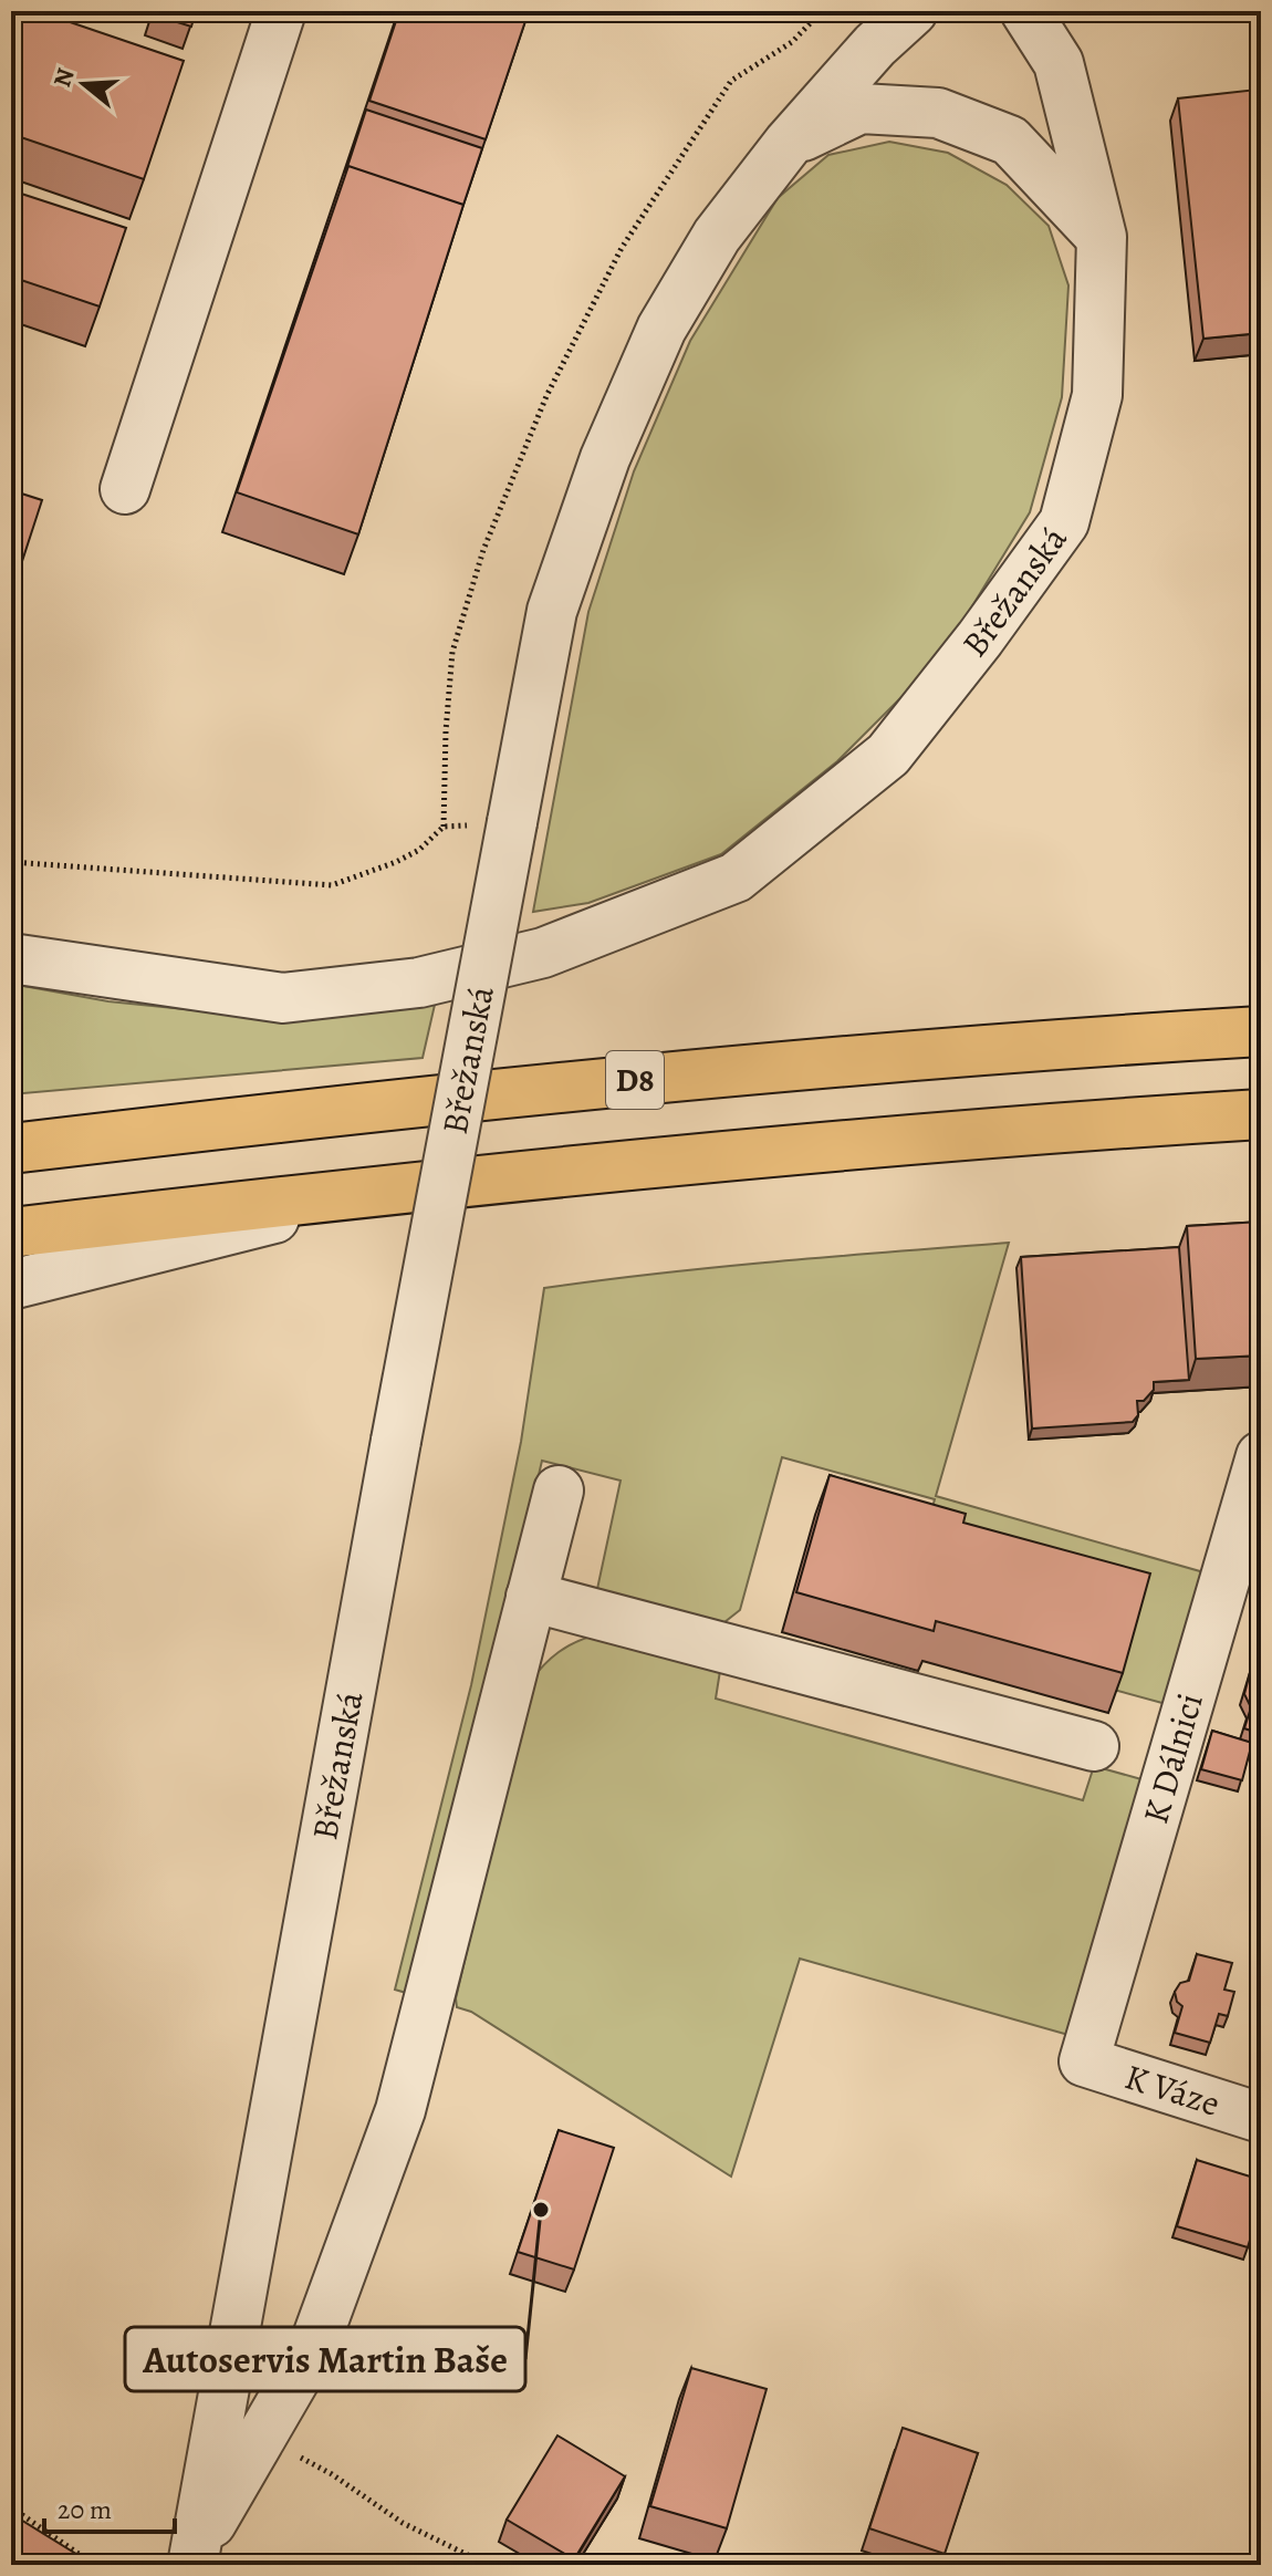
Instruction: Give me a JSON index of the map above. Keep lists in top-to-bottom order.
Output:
{
  "streets": {
    "highway": ["D8"],
    "street": ["Břežanská", "K Dálnici", "K Váze"]
  },
  "crossings": [
    ["K Dálnici", "K Váze"]
  ],
  "places": ["Autoservis Martin Baše"],
  "scale_bar": "20 m",
  "north": "left"
}
